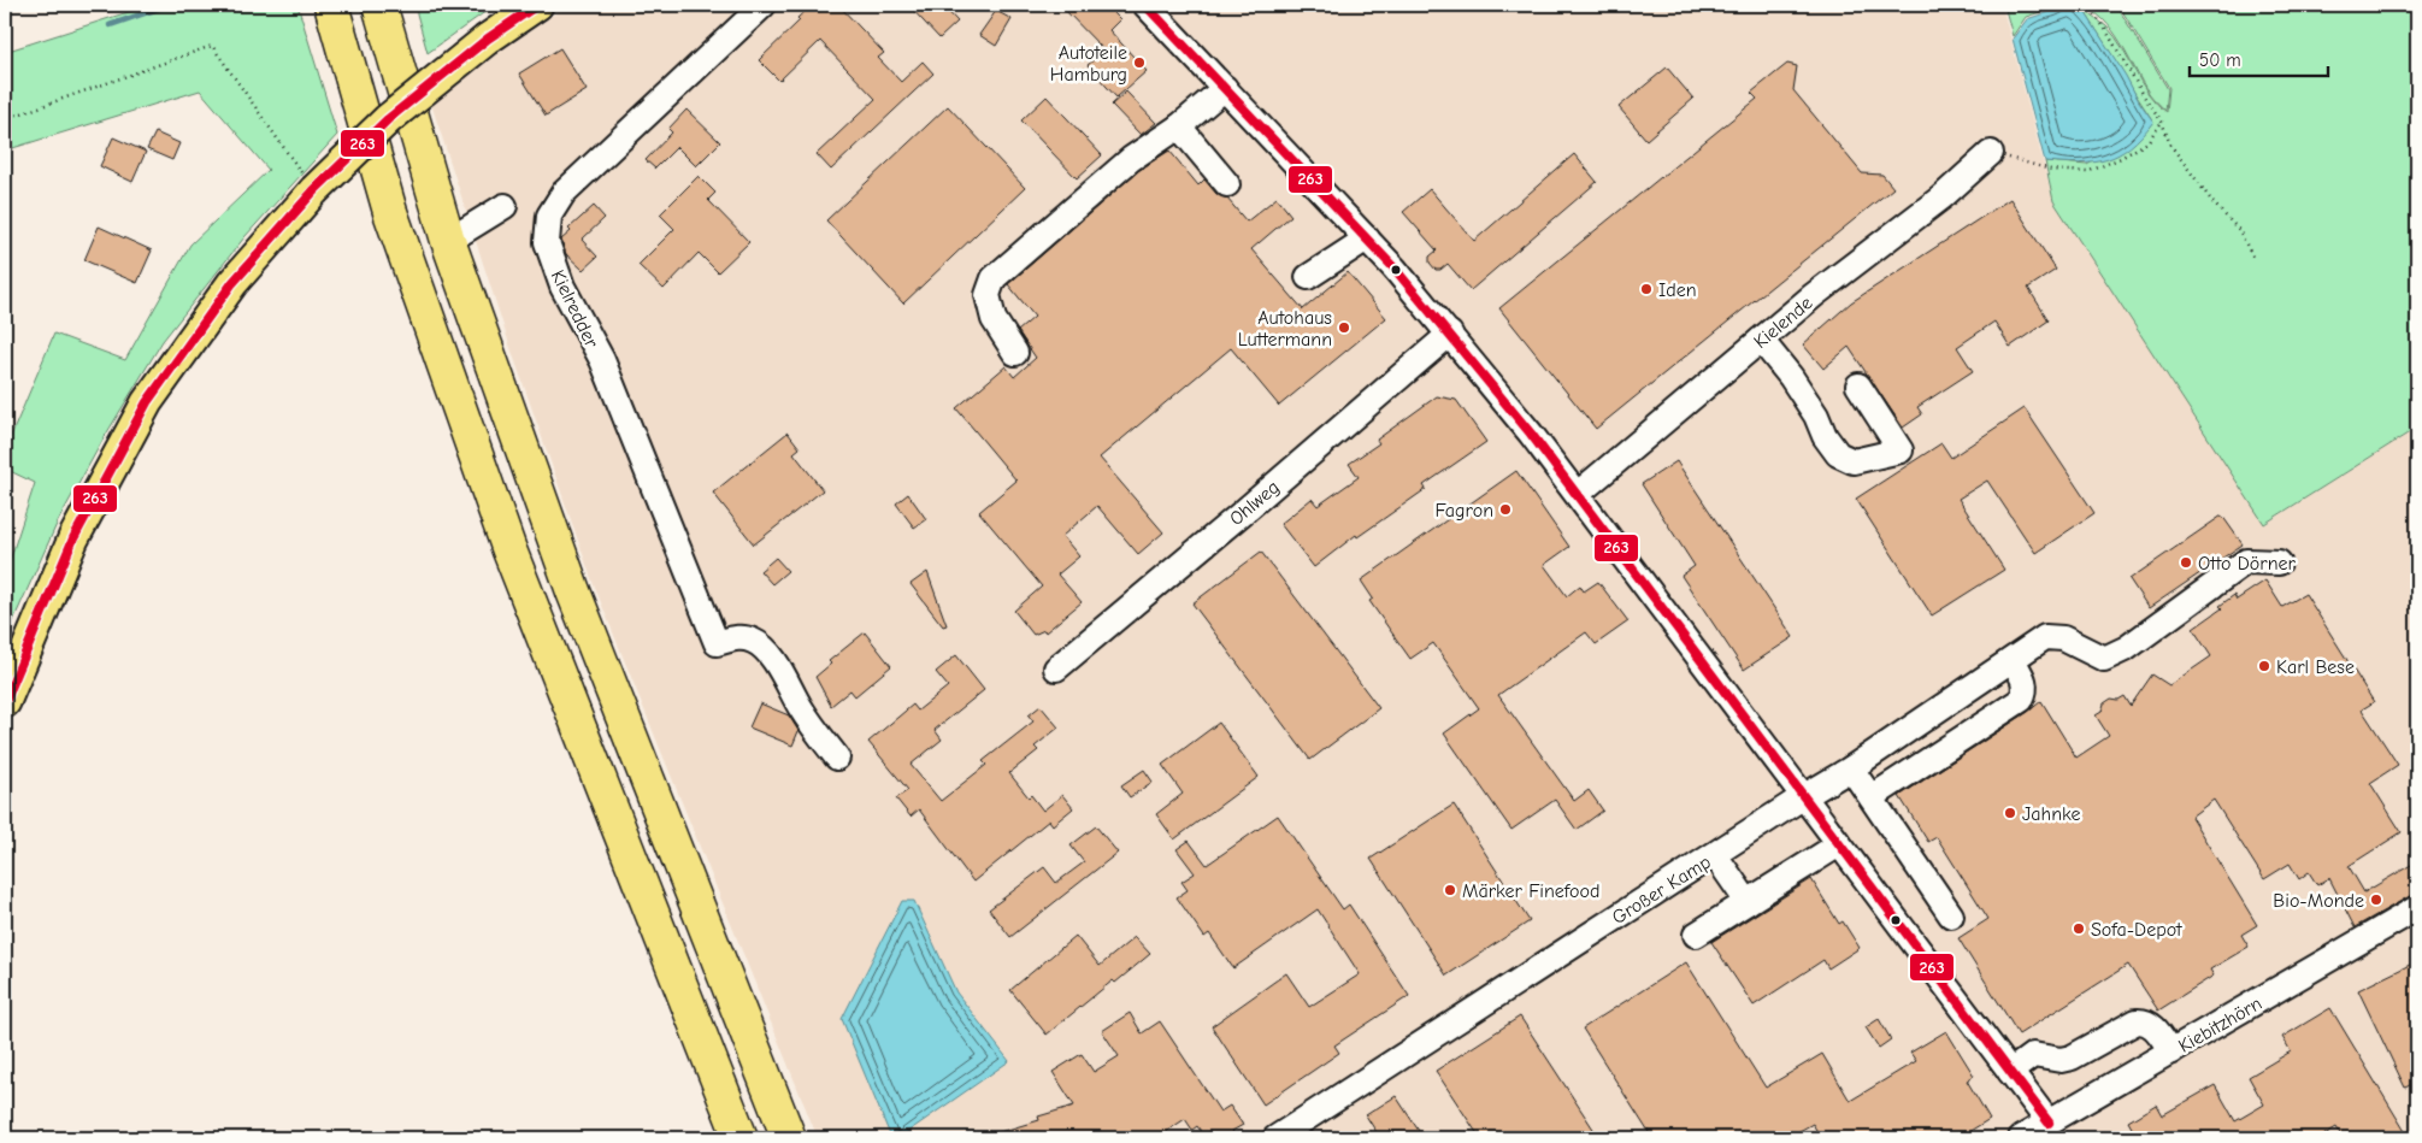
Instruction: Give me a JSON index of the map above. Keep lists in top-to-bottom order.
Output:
{
  "streets": {
    "street": [
      "Kielredder",
      "Kielende",
      "Ohlweg",
      "Großer Kamp",
      "Kiebitzhörn"
    ]
  },
  "places": [
    "Autoteile Hamburg",
    "Iden",
    "Autohaus Luttermann",
    "Fagron",
    "Otto Dörner",
    "Karl Bese",
    "Jahnke",
    "Märker Finefood",
    "Bio-Monde",
    "Sofa-Depot"
  ],
  "lines": ["transit line 263"],
  "scale_bar": "50 m"
}
